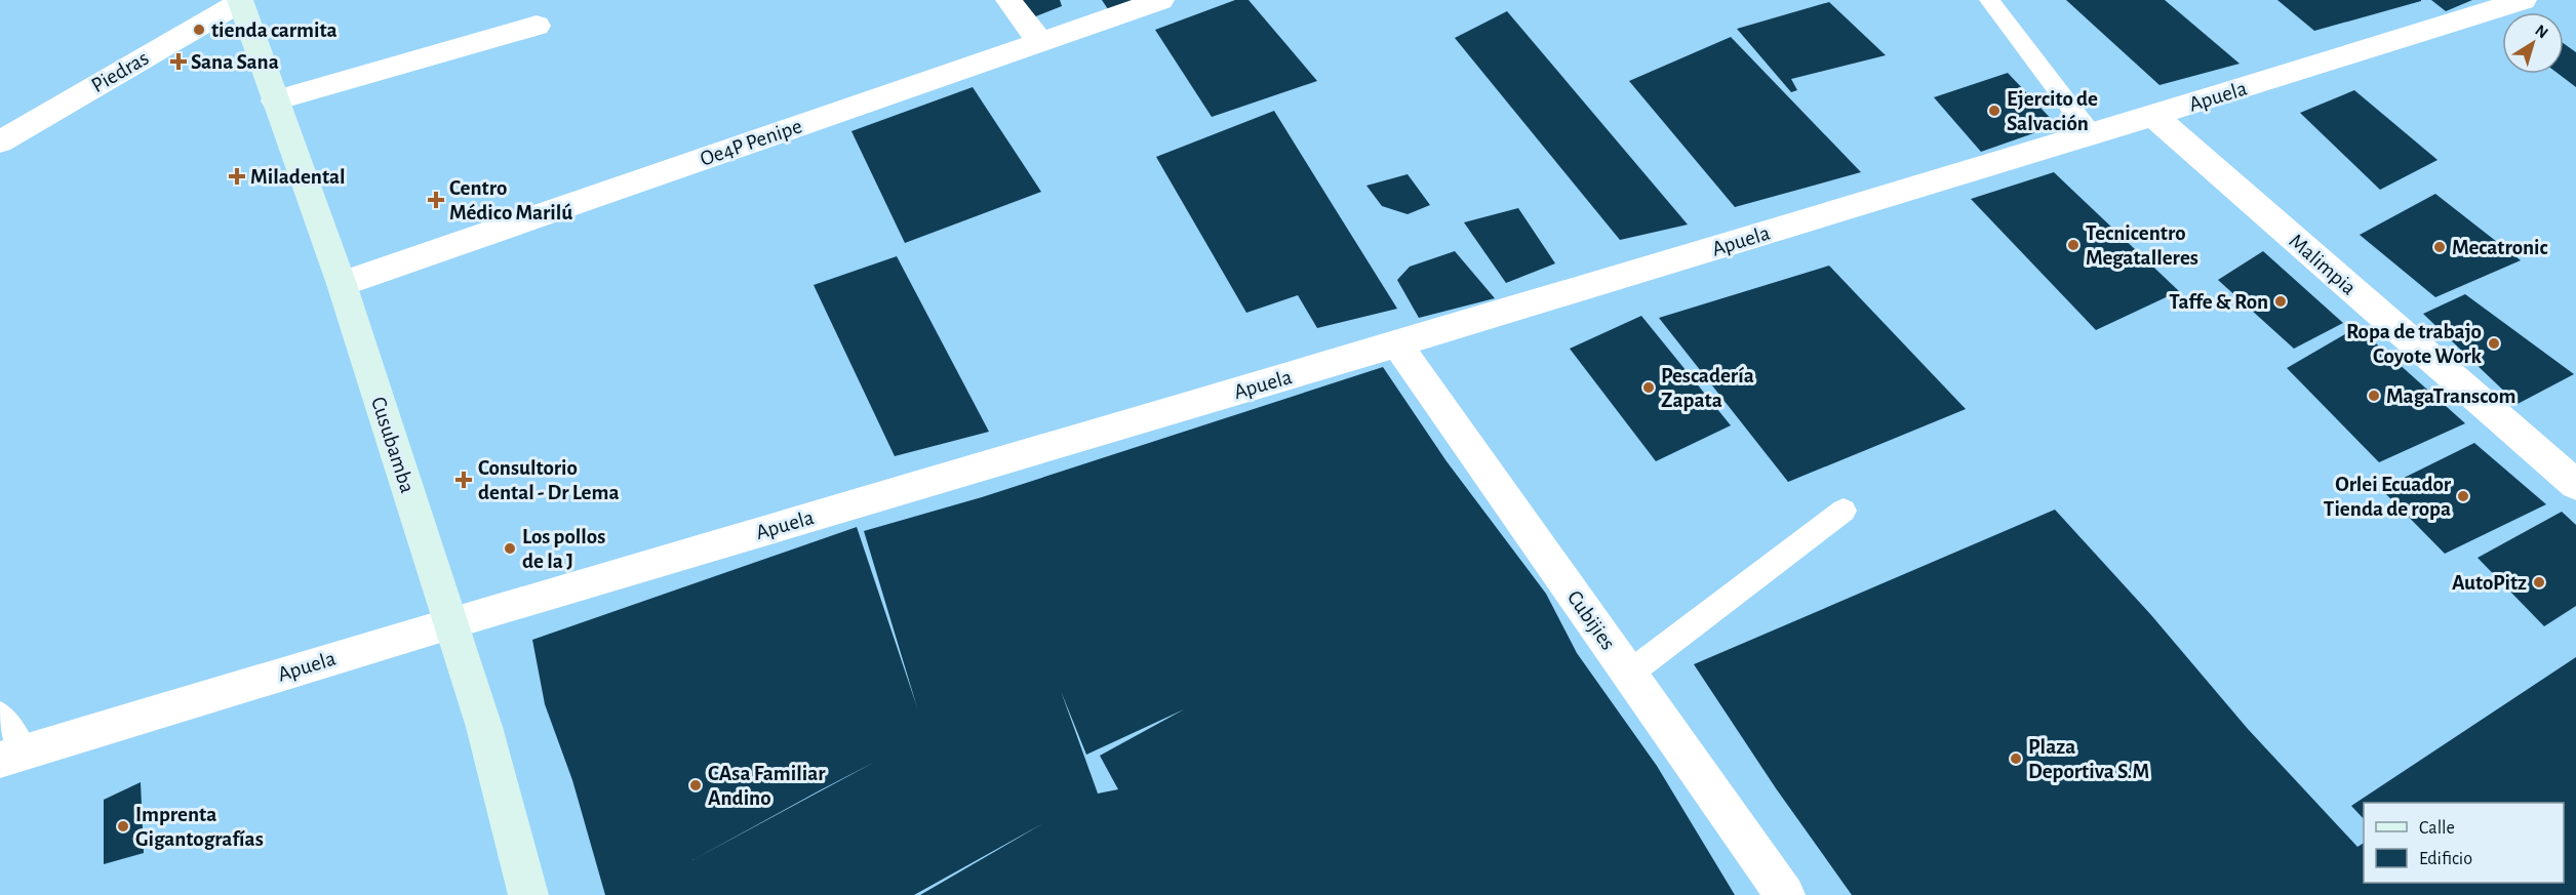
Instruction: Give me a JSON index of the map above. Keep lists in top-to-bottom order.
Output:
{
  "streets": {
    "street": [
      "Piedras",
      "Apuela",
      "Oe4P Penipe",
      "Malimpia",
      "Cusubamba",
      "Cubijies"
    ]
  },
  "crossings": [
    ["Piedras", "Cusubamba"],
    ["Apuela", "Malimpia"],
    ["Apuela", "Cusubamba"],
    ["Apuela", "Cubijies"],
    ["Oe4P Penipe", "Cusubamba"]
  ],
  "places": {
    "other": [
      "tienda carmita",
      "Ejercito de Salvación",
      "Tecnicentro Megatalleres",
      "Mecatronic",
      "Taffe & Ron",
      "Ropa de trabajo Coyote Work",
      "Pescadería Zapata",
      "MagaTranscom",
      "Orlei Ecuador Tienda de ropa",
      "Los pollos de la J",
      "AutoPitz",
      "Plaza Deportiva S.M",
      "CAsa Familiar Andino",
      "Imprenta Gigantografías"
    ],
    "health": [
      "Sana Sana",
      "Miladental",
      "Centro Médico Marilú",
      "Consultorio dental - Dr Lema"
    ]
  },
  "legend": ["Calle", "Edificio"],
  "north": "top right"
}
